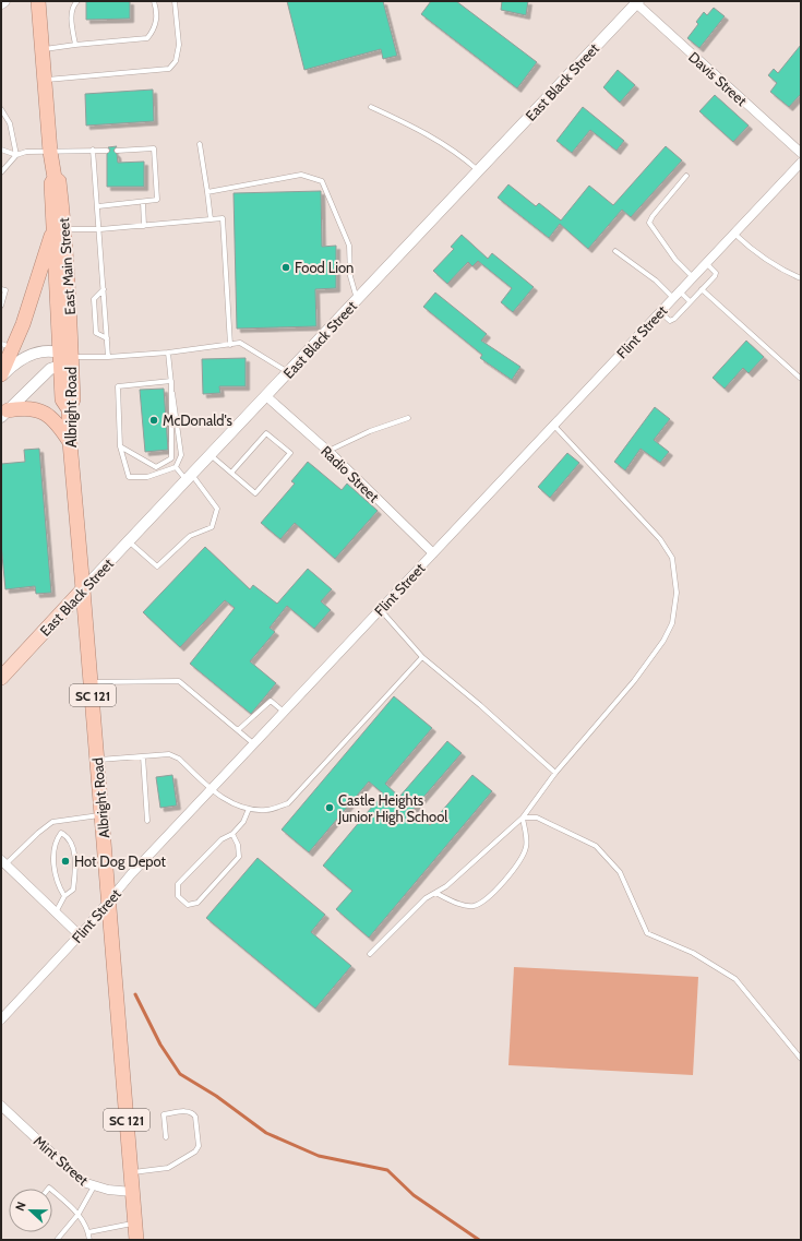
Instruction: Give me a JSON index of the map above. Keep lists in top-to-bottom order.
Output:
{
  "streets": {
    "highway": ["East Main Street", "Albright Road", "SC 121"],
    "main road": ["East Black Street"],
    "street": [
      "Davis Street",
      "Flint Street",
      "Radio Street",
      "Mint Street"
    ]
  },
  "crossings": [
    ["Davis Street", "East Black Street"],
    ["East Black Street", "Albright Road"],
    ["East Black Street", "Radio Street"],
    ["East Main Street", "Albright Road"],
    ["Flint Street", "Albright Road"],
    ["Flint Street", "Radio Street"],
    ["Albright Road", "Mint Street"]
  ],
  "places": [
    "Food Lion",
    "McDonald's",
    "Castle Heights Junior High School",
    "Hot Dog Depot"
  ],
  "north": "left"
}
